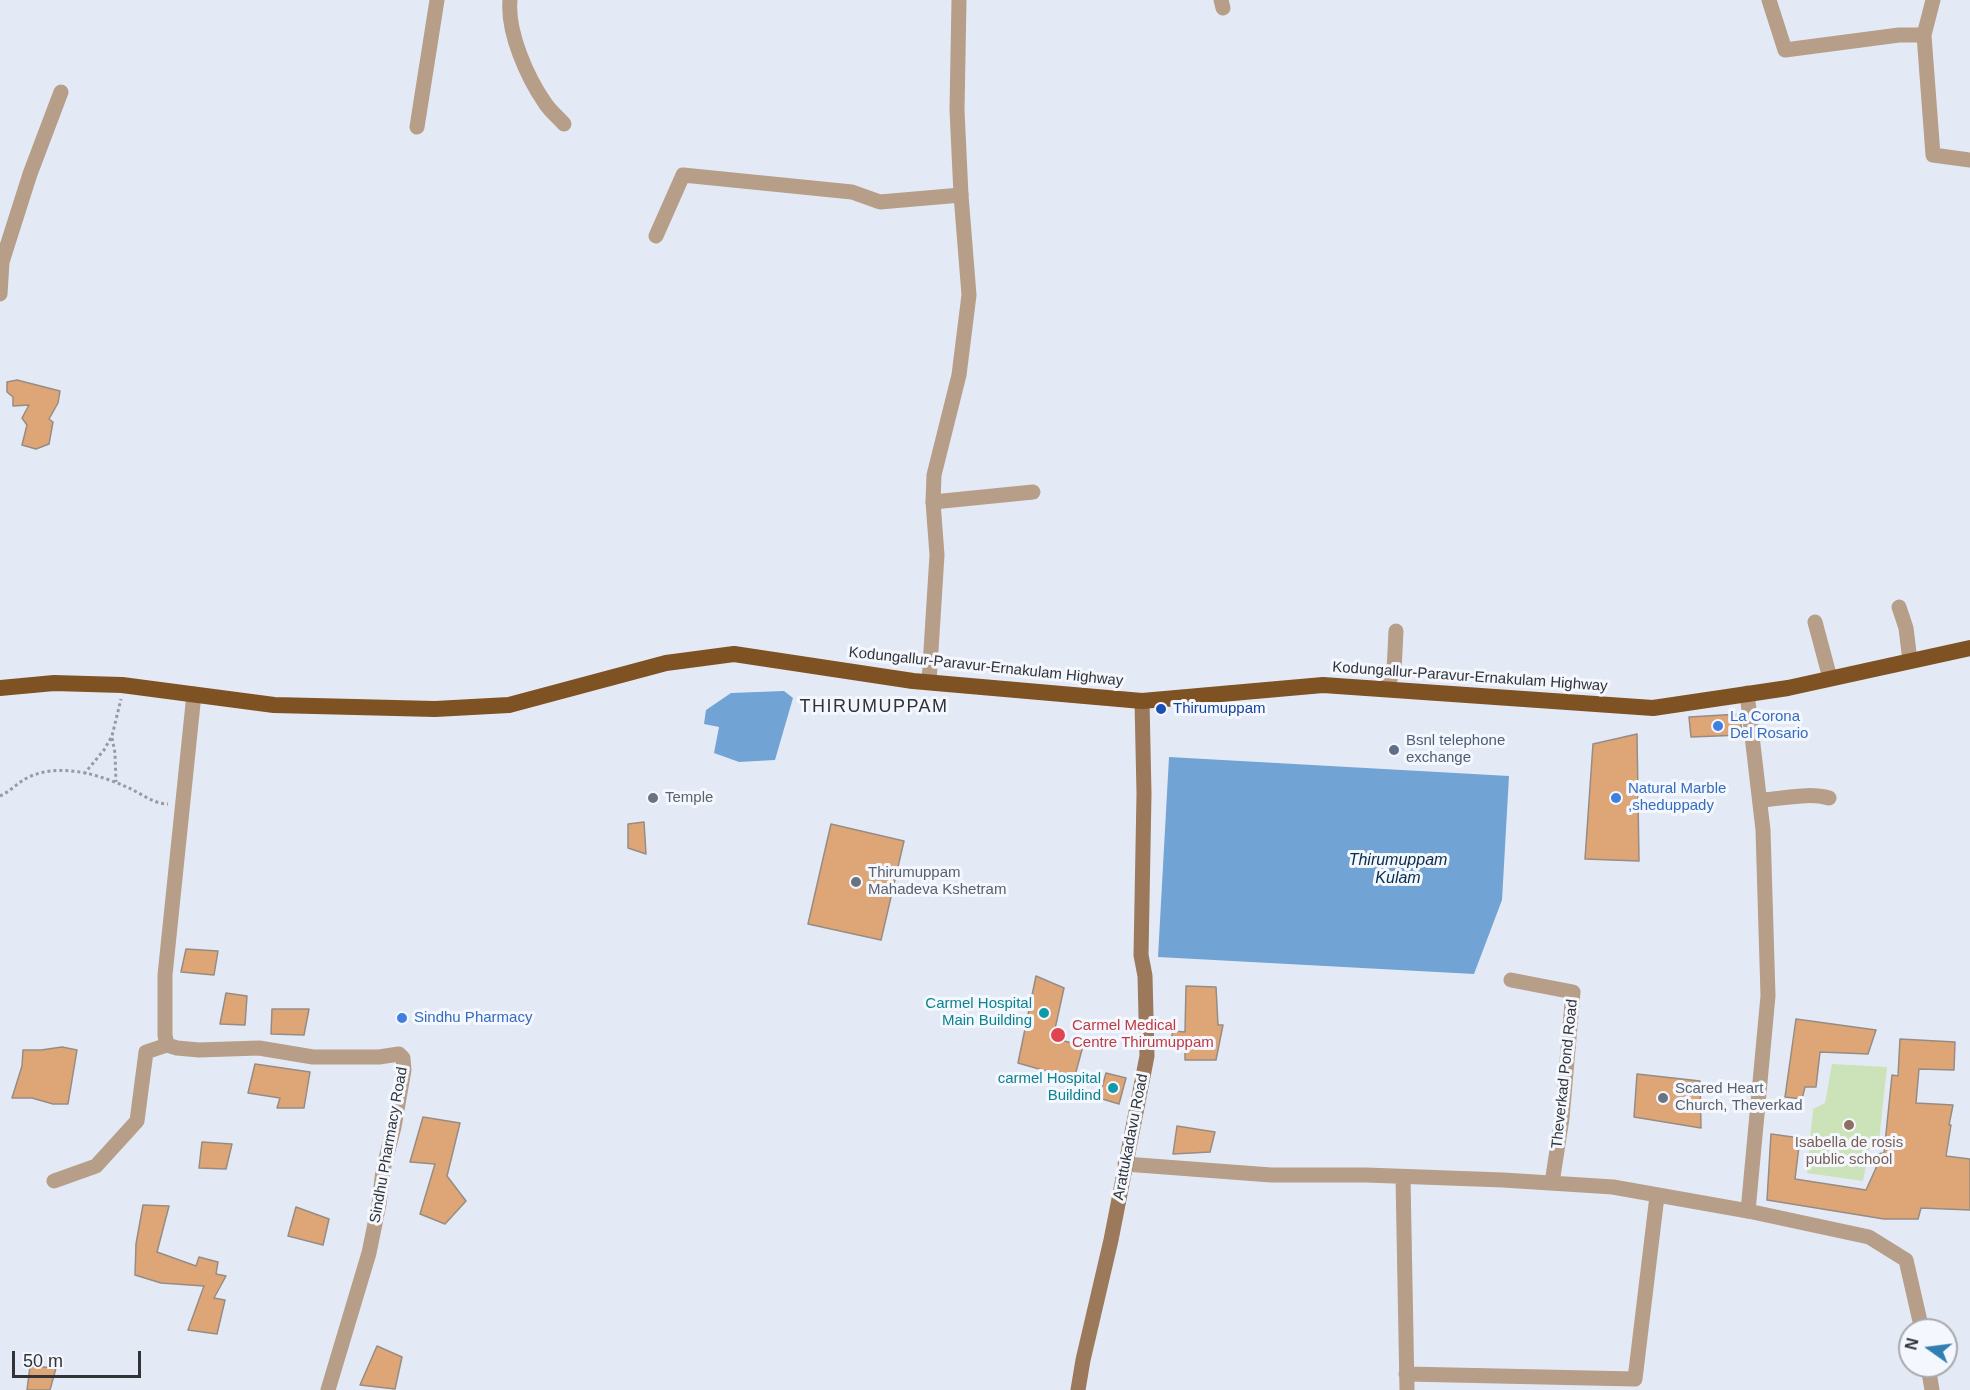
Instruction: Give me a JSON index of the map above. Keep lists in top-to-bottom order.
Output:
{
  "streets": {
    "highway": ["Kodungallur-Paravur-Ernakulam Highway"],
    "main road": ["Arattukadavu Road"],
    "street": ["Theverkad Pond Road", "Sindhu Pharmacy Road"]
  },
  "crossings": [
    ["Kodungallur-Paravur-Ernakulam Highway", "Arattukadavu Road"]
  ],
  "districts": ["THIRUMUPPAM"],
  "water": ["Thirumuppam Kulam"],
  "places": [
    "Thirumuppam",
    "La Corona Del Rosario",
    "Bsnl telephone exchange",
    "Temple",
    "Natural Marble ,sheduppady",
    "Thirumuppam Mahadeva Kshetram",
    "Carmel Hospital Main Building",
    "Sindhu Pharmacy",
    "Carmel Medical Centre Thirumuppam",
    "carmel Hospital Buildind",
    "Scared Heart Church, Theverkad",
    "Isabella de rosis public school"
  ],
  "scale_bar": "50 m",
  "north": "left"
}
